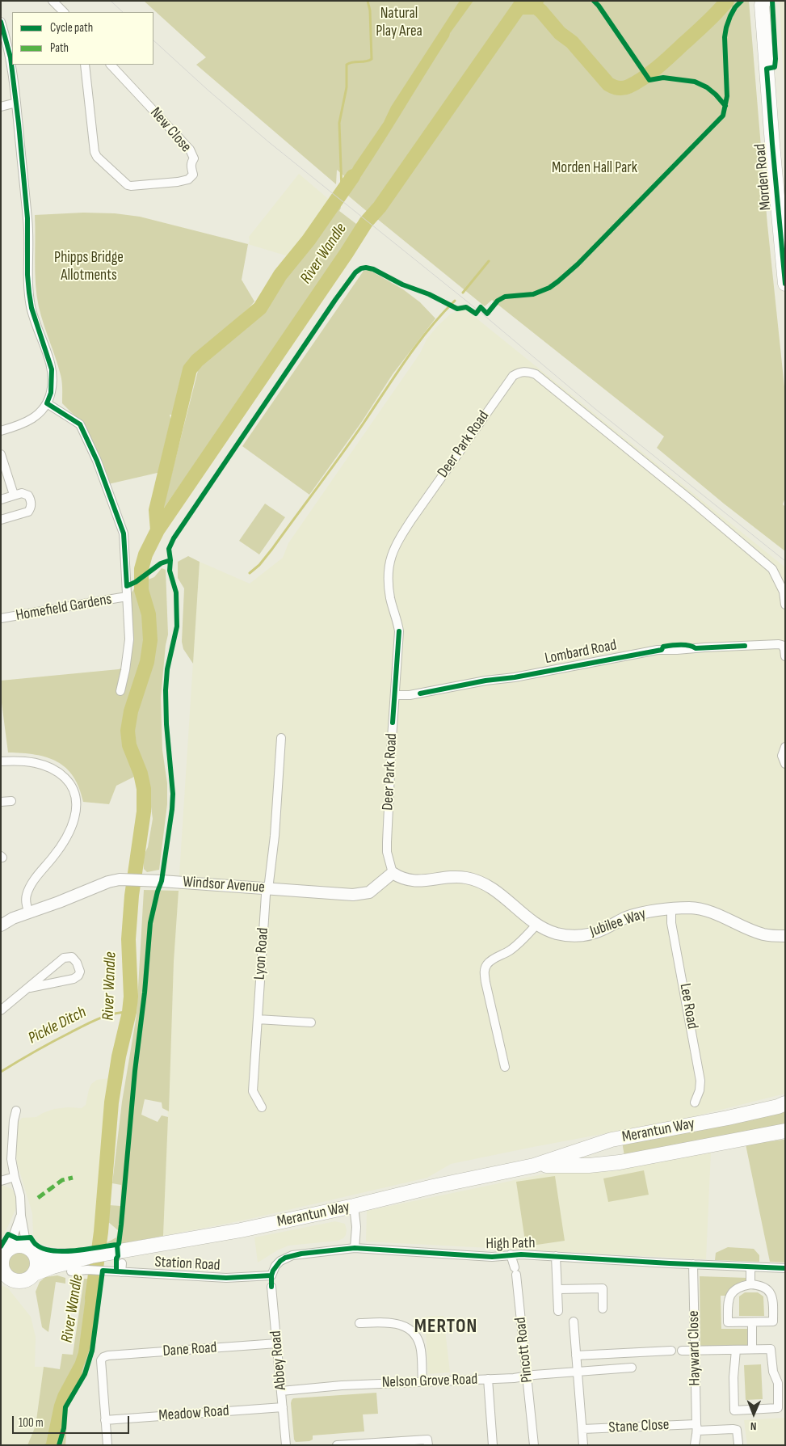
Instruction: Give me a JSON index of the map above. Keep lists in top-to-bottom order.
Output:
{
  "streets": {
    "highway": ["Morden Road", "Merantun Way"],
    "street": [
      "New Close",
      "Deer Park Road",
      "Homefield Gardens",
      "Lombard Road",
      "Windsor Avenue",
      "Jubilee Way",
      "Lyon Road",
      "Lee Road",
      "High Path",
      "Station Road",
      "Hayward Close",
      "Dane Road",
      "Pincott Road",
      "Abbey Road",
      "Nelson Grove Road",
      "Meadow Road",
      "Stane Close"
    ]
  },
  "crossings": [
    ["Deer Park Road", "Lombard Road"],
    ["Deer Park Road", "Windsor Avenue"],
    ["Deer Park Road", "Jubilee Way"],
    ["Windsor Avenue", "Jubilee Way"],
    ["Windsor Avenue", "Lyon Road"],
    ["Jubilee Way", "Lee Road"],
    ["Merantun Way", "Station Road"],
    ["High Path", "Station Road"],
    ["High Path", "Hayward Close"],
    ["High Path", "Pincott Road"],
    ["Hayward Close", "Stane Close"],
    ["Dane Road", "Abbey Road"],
    ["Dane Road", "Meadow Road"],
    ["Pincott Road", "Nelson Grove Road"],
    ["Abbey Road", "Nelson Grove Road"],
    ["Abbey Road", "Meadow Road"]
  ],
  "districts": ["MERTON"],
  "water": ["River Wandle", "Pickle Ditch"],
  "parks": ["Natural Play Area", "Morden Hall Park", "Phipps Bridge Allotments"],
  "legend": ["Cycle path", "Path"],
  "scale_bar": "100 m",
  "north": "bottom"
}
